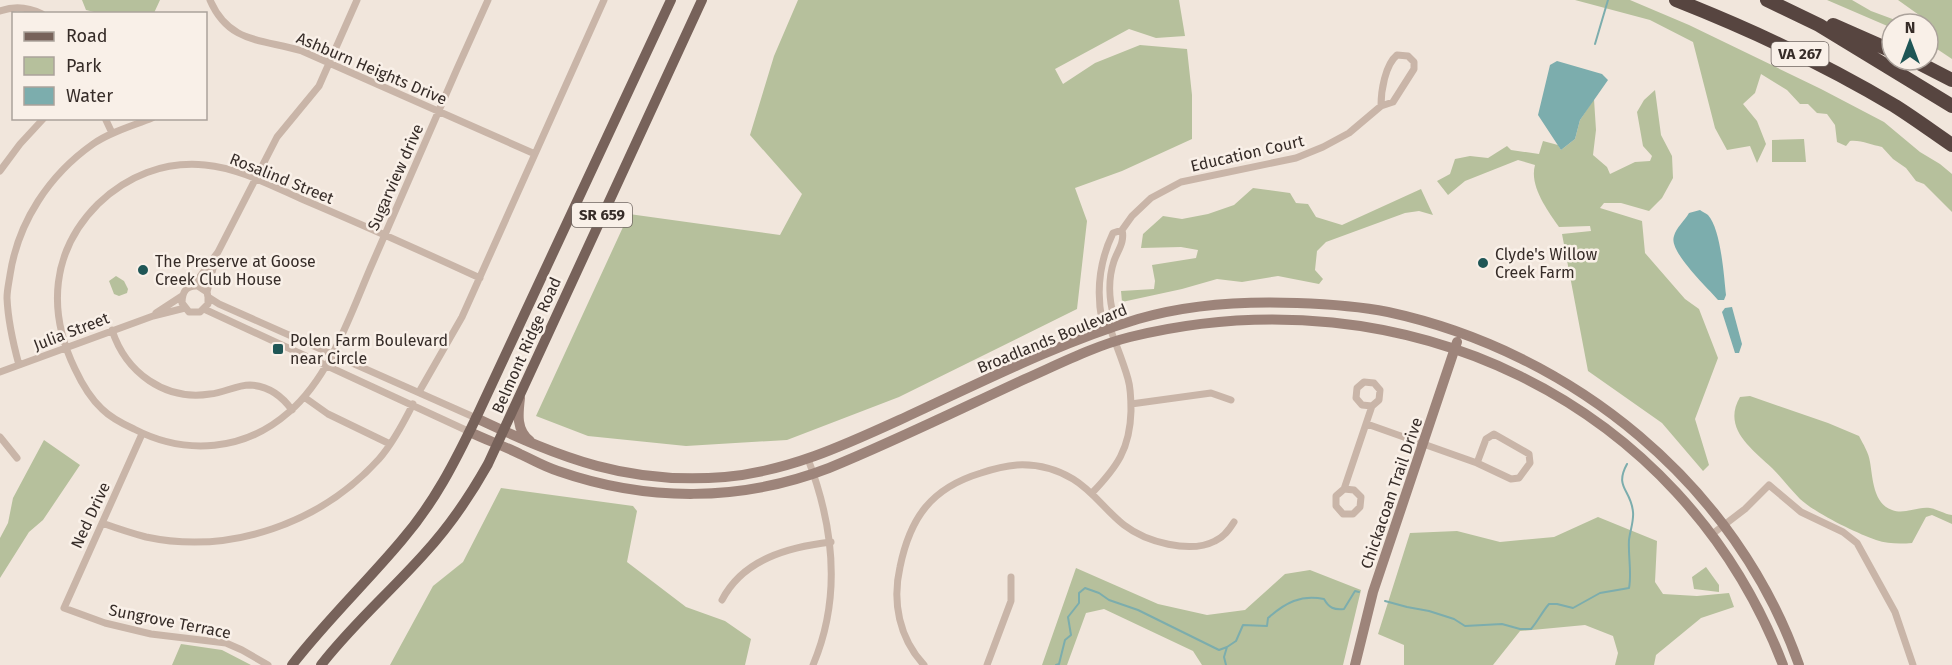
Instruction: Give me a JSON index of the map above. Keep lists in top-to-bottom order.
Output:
{
  "streets": {
    "highway": ["VA 267"],
    "main road": [
      "SR 659",
      "Broadlands Boulevard",
      "Belmont Ridge Road",
      "Chickacoan Trail Drive"
    ],
    "street": [
      "Ashburn Heights Drive",
      "Education Court",
      "Sugarview drive",
      "Rosalind Street",
      "Julia Street",
      "Ned Drive",
      "Sungrove Terrace"
    ]
  },
  "crossings": [
    ["Ashburn Heights Drive", "Sugarview drive"],
    ["Education Court", "Broadlands Boulevard"],
    ["Sugarview drive", "Rosalind Street"],
    ["Rosalind Street", "Julia Street"],
    ["Rosalind Street", "Ned Drive"],
    ["Broadlands Boulevard", "Belmont Ridge Road"],
    ["Broadlands Boulevard", "Chickacoan Trail Drive"],
    ["Ned Drive", "Sungrove Terrace"]
  ],
  "places": {
    "other": ["Clyde's Willow Creek Farm", "The Preserve at Goose Creek Club House"],
    "transit": ["Polen Farm Boulevard near Circle"]
  },
  "legend": ["Road", "Park", "Water"],
  "north": "top"
}
